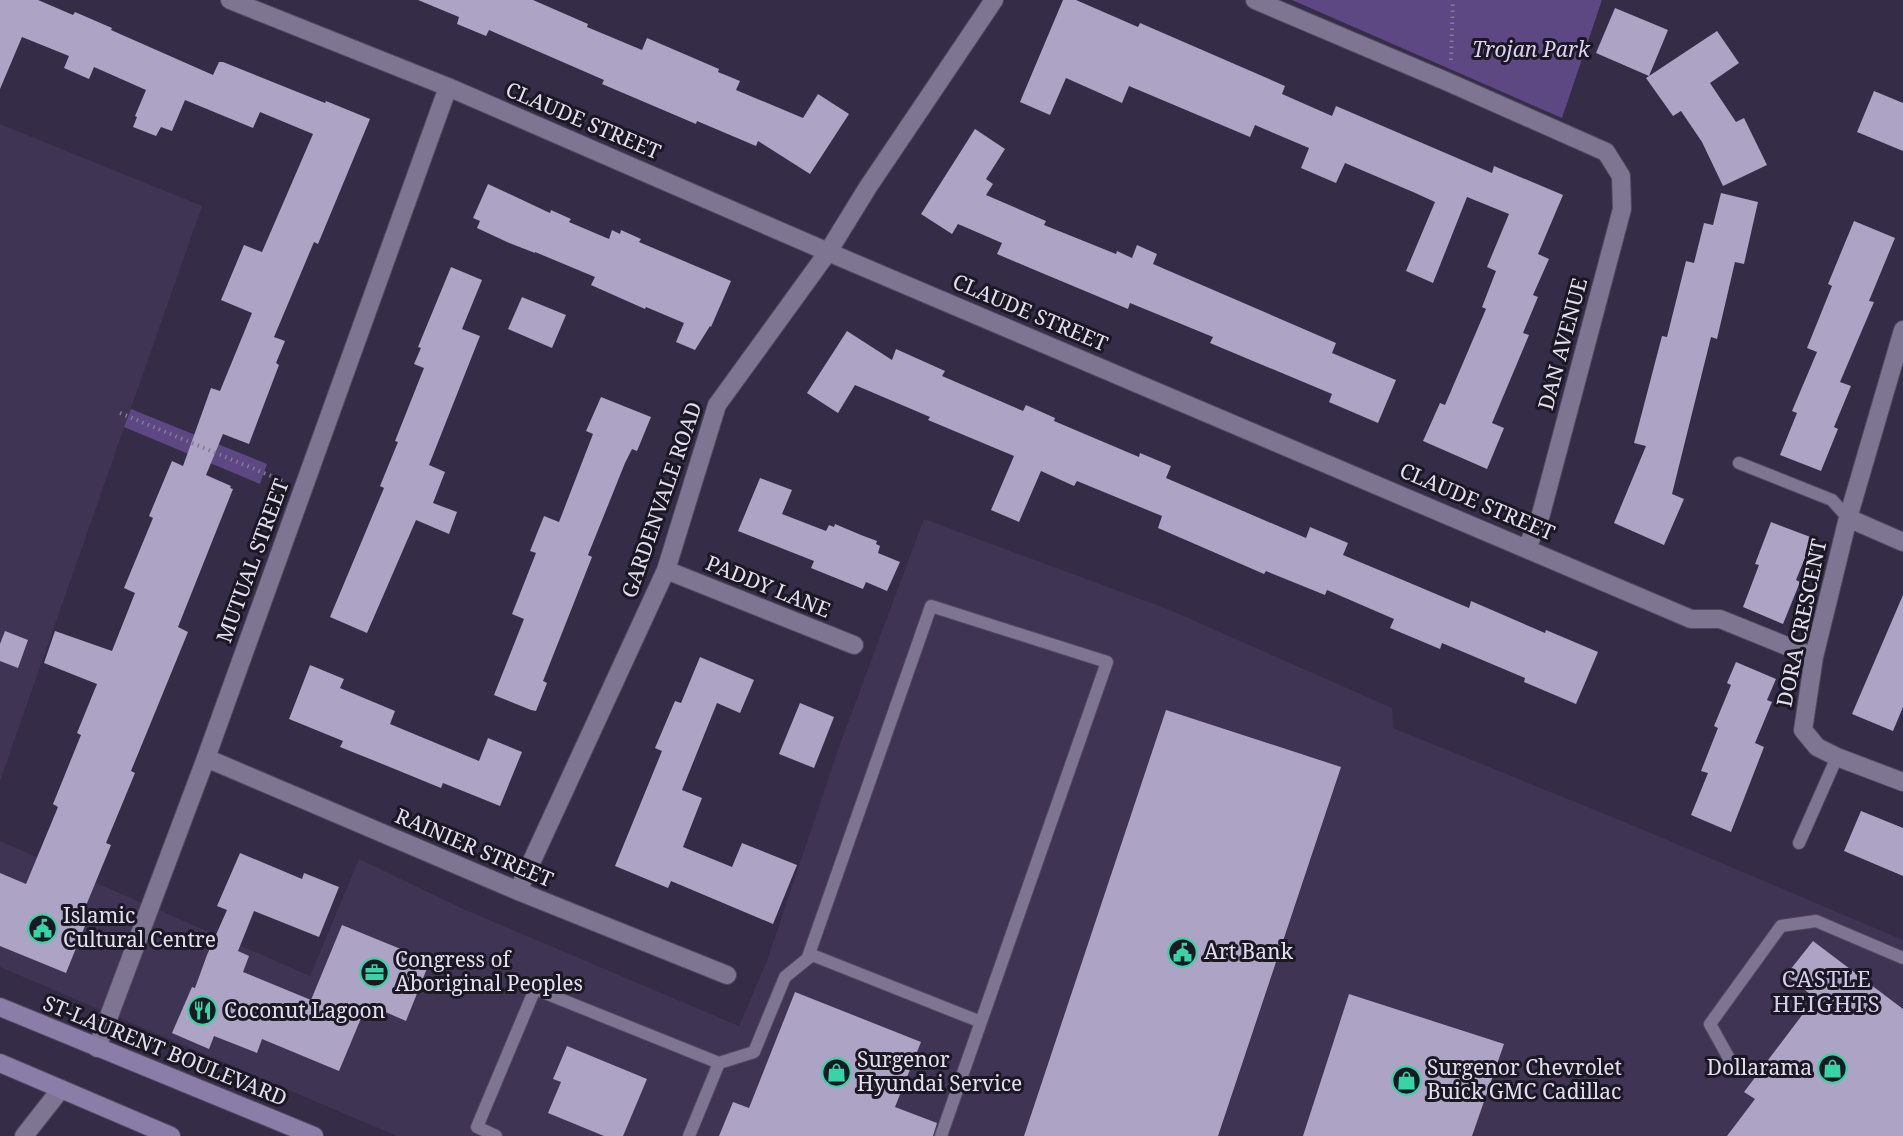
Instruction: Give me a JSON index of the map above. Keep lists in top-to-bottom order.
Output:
{
  "streets": {
    "main road": ["ST-LAURENT BOULEVARD"],
    "street": [
      "CLAUDE STREET",
      "DAN AVENUE",
      "GARDENVALE ROAD",
      "MUTUAL STREET",
      "PADDY LANE",
      "DORA CRESCENT",
      "RAINIER STREET"
    ]
  },
  "crossings": [
    ["CLAUDE STREET", "DAN AVENUE"],
    ["CLAUDE STREET", "GARDENVALE ROAD"],
    ["CLAUDE STREET", "MUTUAL STREET"],
    ["CLAUDE STREET", "DORA CRESCENT"],
    ["GARDENVALE ROAD", "PADDY LANE"],
    ["GARDENVALE ROAD", "RAINIER STREET"],
    ["MUTUAL STREET", "RAINIER STREET"],
    ["MUTUAL STREET", "ST-LAURENT BOULEVARD"]
  ],
  "districts": ["CASTLE HEIGHTS"],
  "parks": ["Trojan Park"],
  "places": {
    "public building": ["Islamic Cultural Centre", "Art Bank"],
    "office": ["Congress of Aboriginal Peoples"],
    "restaurant": ["Coconut Lagoon"],
    "shop": ["Dollarama", "Surgenor Hyundai Service", "Surgenor Chevrolet Buick GMC Cadillac"]
  }
}
